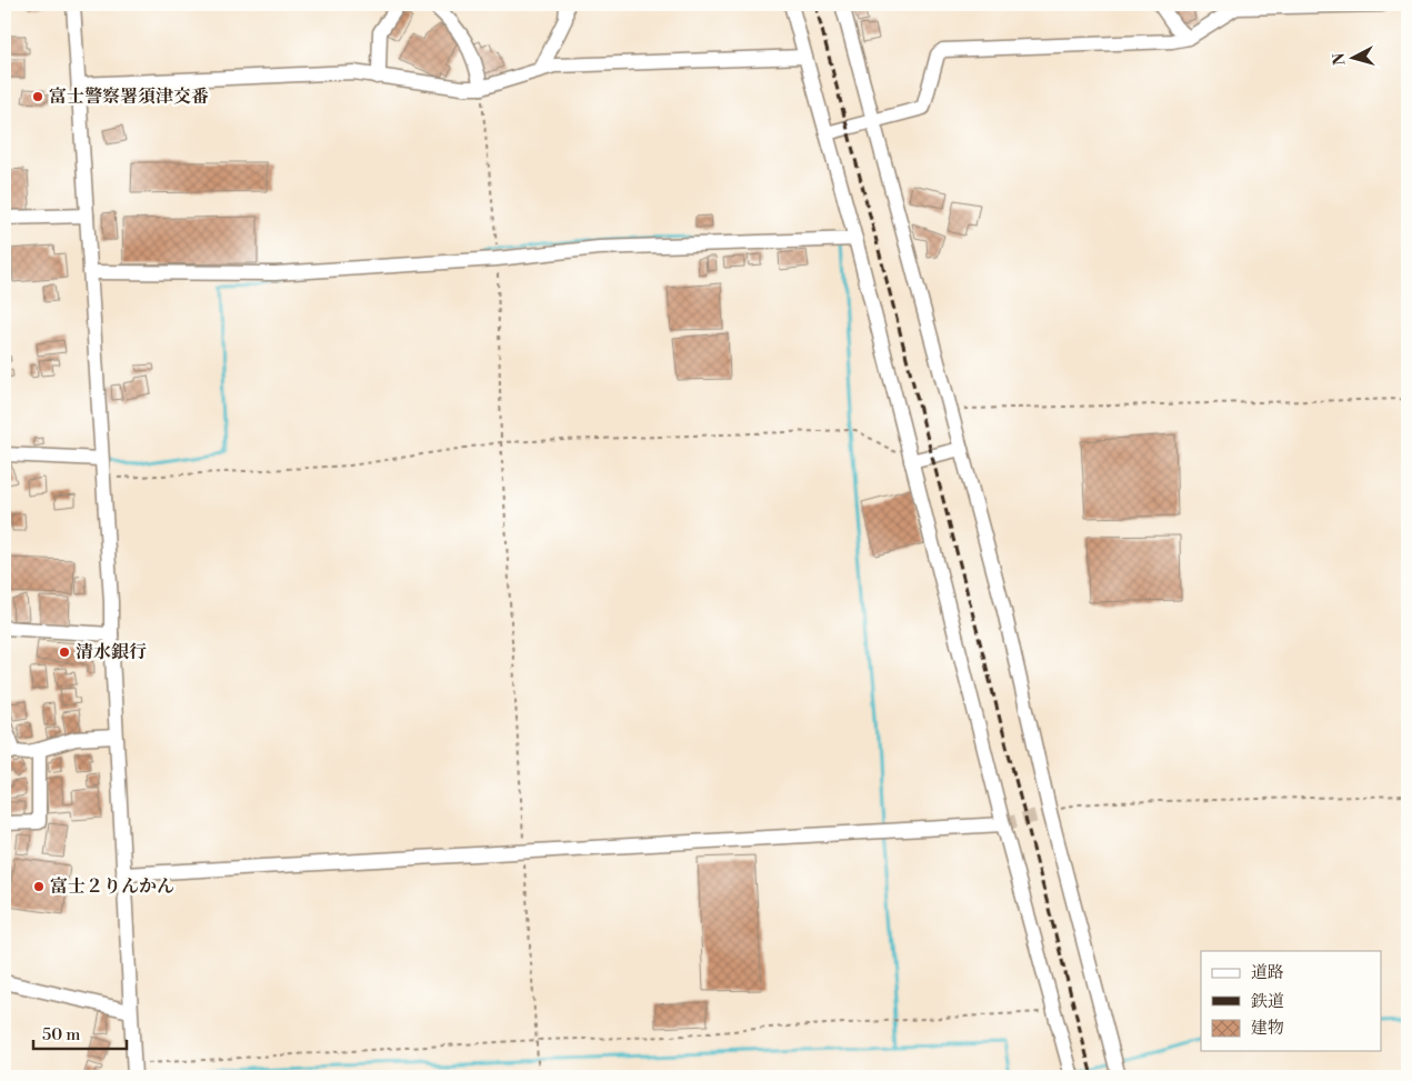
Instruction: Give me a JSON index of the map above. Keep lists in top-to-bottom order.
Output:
{
  "places": ["富士警察署須津交番", "清水銀行", "富士２りんかん"],
  "legend": ["道路", "鉄道", "建物"],
  "scale_bar": "50 m",
  "north": "left"
}
